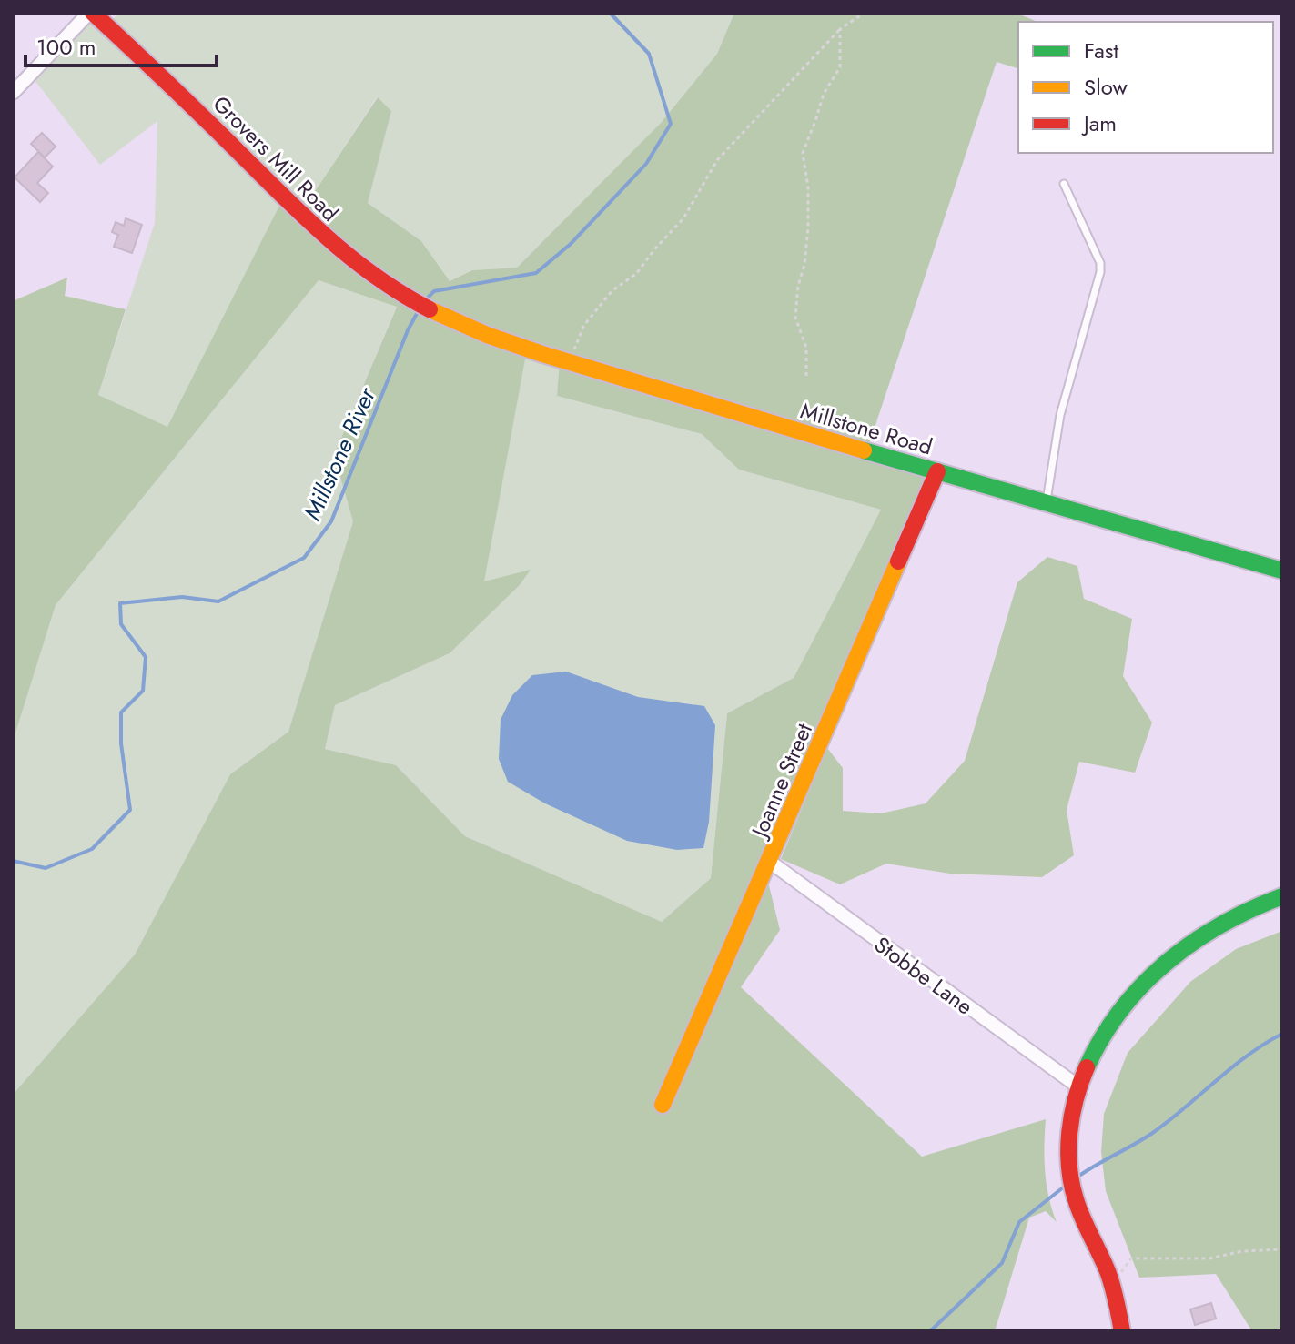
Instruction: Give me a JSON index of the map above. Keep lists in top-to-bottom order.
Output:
{
  "streets": {
    "street": [
      "Grovers Mill Road",
      "Millstone Road",
      "Joanne Street",
      "Stobbe Lane"
    ]
  },
  "crossings": [
    ["Grovers Mill Road", "Millstone Road"],
    ["Millstone Road", "Joanne Street"],
    ["Joanne Street", "Stobbe Lane"]
  ],
  "water": ["Millstone River"],
  "legend": ["Fast", "Slow", "Jam"],
  "scale_bar": "100 m"
}
